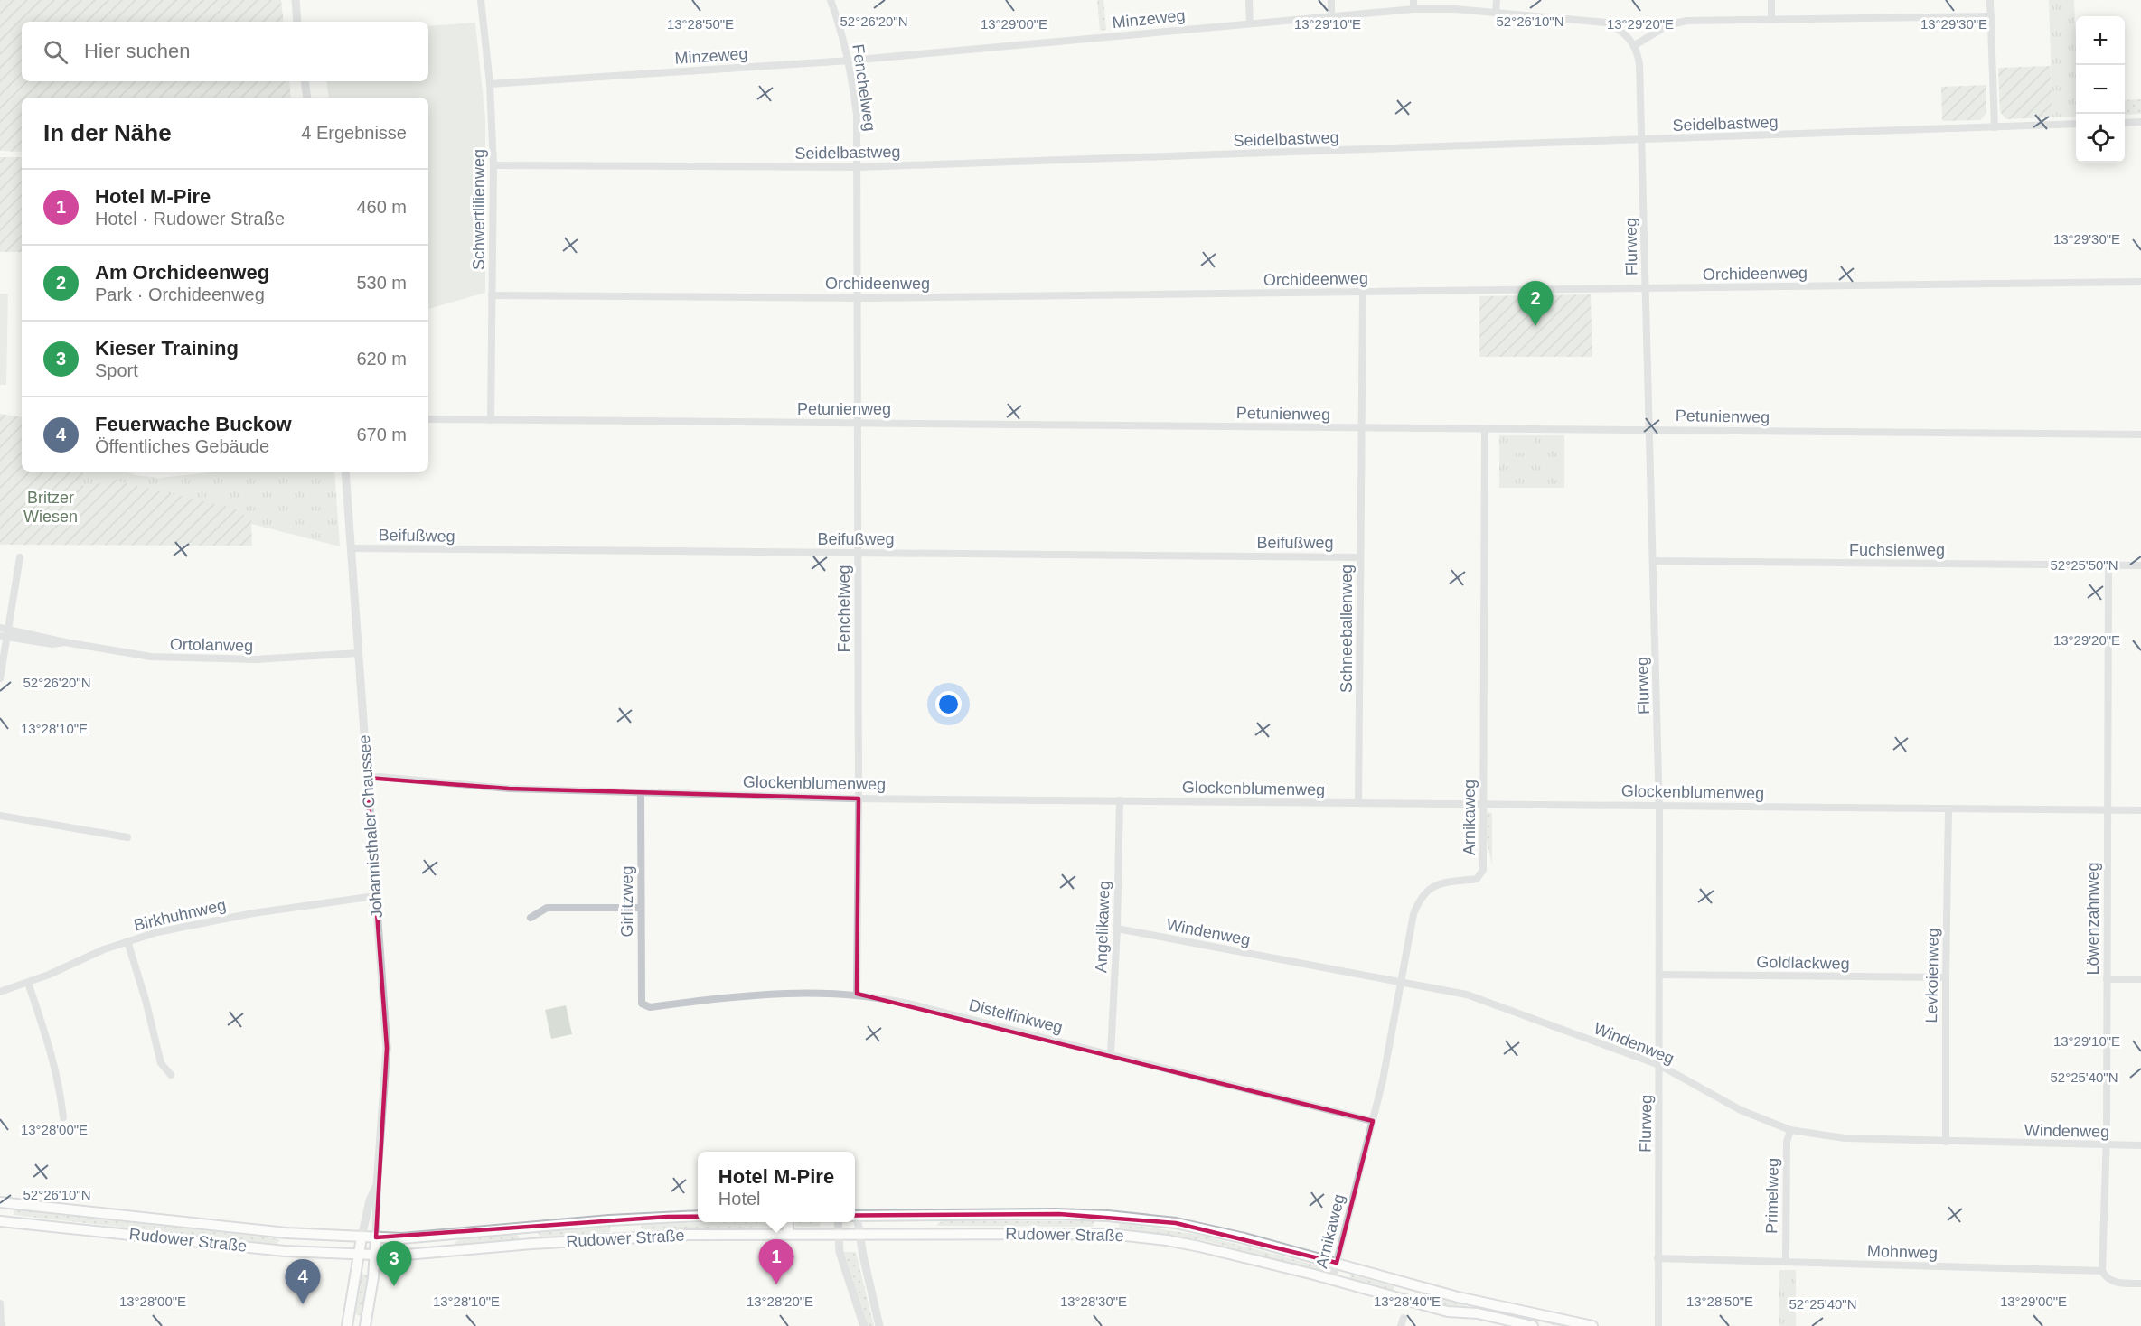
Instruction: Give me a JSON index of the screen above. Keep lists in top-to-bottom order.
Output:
{
  "streets": {
    "main road": ["Johannisthaler Chaussee", "Rudower Straße"],
    "street": [
      "Minzeweg",
      "Fenchelweg",
      "Seidelbastweg",
      "Schwertlilienweg",
      "Flurweg",
      "Orchideenweg",
      "Petunienweg",
      "Beifußweg",
      "Fuchsienweg",
      "Schneeballenweg",
      "Ortolanweg",
      "Glockenblumenweg",
      "Arnikaweg",
      "Girlitzweg",
      "Birkhuhnweg",
      "Löwenzahnweg",
      "Angelikaweg",
      "Windenweg",
      "Goldlackweg",
      "Levkoienweg",
      "Distelfinkweg",
      "Primelweg",
      "Mohnweg"
    ]
  },
  "crossings": [
    ["Minzeweg", "Fenchelweg"],
    ["Minzeweg", "Schwertlilienweg"],
    ["Minzeweg", "Flurweg"],
    ["Fenchelweg", "Seidelbastweg"],
    ["Fenchelweg", "Orchideenweg"],
    ["Fenchelweg", "Petunienweg"],
    ["Fenchelweg", "Beifußweg"],
    ["Fenchelweg", "Glockenblumenweg"],
    ["Fenchelweg", "Distelfinkweg"],
    ["Seidelbastweg", "Schwertlilienweg"],
    ["Seidelbastweg", "Flurweg"],
    ["Schwertlilienweg", "Orchideenweg"],
    ["Schwertlilienweg", "Petunienweg"],
    ["Flurweg", "Orchideenweg"],
    ["Flurweg", "Petunienweg"],
    ["Flurweg", "Fuchsienweg"],
    ["Flurweg", "Glockenblumenweg"],
    ["Flurweg", "Windenweg"],
    ["Flurweg", "Goldlackweg"],
    ["Flurweg", "Mohnweg"],
    ["Orchideenweg", "Schneeballenweg"],
    ["Petunienweg", "Schneeballenweg"],
    ["Petunienweg", "Arnikaweg"],
    ["Beifußweg", "Schneeballenweg"],
    ["Beifußweg", "Johannisthaler Chaussee"],
    ["Fuchsienweg", "Löwenzahnweg"],
    ["Schneeballenweg", "Glockenblumenweg"],
    ["Ortolanweg", "Johannisthaler Chaussee"],
    ["Glockenblumenweg", "Arnikaweg"],
    ["Glockenblumenweg", "Johannisthaler Chaussee"],
    ["Glockenblumenweg", "Girlitzweg"],
    ["Glockenblumenweg", "Löwenzahnweg"],
    ["Glockenblumenweg", "Angelikaweg"],
    ["Glockenblumenweg", "Levkoienweg"],
    ["Arnikaweg", "Windenweg"],
    ["Arnikaweg", "Distelfinkweg"],
    ["Arnikaweg", "Rudower Straße"],
    ["Johannisthaler Chaussee", "Birkhuhnweg"],
    ["Johannisthaler Chaussee", "Rudower Straße"],
    ["Girlitzweg", "Distelfinkweg"],
    ["Löwenzahnweg", "Windenweg"],
    ["Löwenzahnweg", "Mohnweg"],
    ["Angelikaweg", "Windenweg"],
    ["Angelikaweg", "Distelfinkweg"],
    ["Windenweg", "Levkoienweg"],
    ["Windenweg", "Primelweg"],
    ["Goldlackweg", "Levkoienweg"],
    ["Primelweg", "Mohnweg"]
  ],
  "parks": ["Britzer Wiesen"],
  "page": {
    "map_buttons": ["+", "−"],
    "search": "Hier suchen",
    "heading": ["In der Nähe", "4 Ergebnisse"],
    "list": [
      {
        "mark": "1",
        "name": "Hotel M-Pire",
        "note": "Hotel · Rudower Straße",
        "value": "460 m"
      },
      {
        "mark": "2",
        "name": "Am Orchideenweg",
        "note": "Park · Orchideenweg",
        "value": "530 m"
      },
      {
        "mark": "3",
        "name": "Kieser Training",
        "note": "Sport",
        "value": "620 m"
      },
      {
        "mark": "4",
        "name": "Feuerwache Buckow",
        "note": "Öffentliches Gebäude",
        "value": "670 m"
      }
    ],
    "pins": [
      "2",
      "1",
      "3",
      "4"
    ],
    "popup": ["Hotel M-Pire", "Hotel"]
  },
  "coordinates": [
    "52°26'20\"N",
    "52°26'10\"N",
    "13°28'50\"E",
    "13°29'00\"E",
    "13°29'30\"E",
    "13°29'10\"E",
    "13°29'20\"E",
    "52°25'50\"N",
    "13°28'10\"E",
    "52°25'40\"N",
    "13°28'00\"E",
    "13°28'20\"E",
    "13°28'30\"E",
    "13°28'40\"E"
  ]
}
